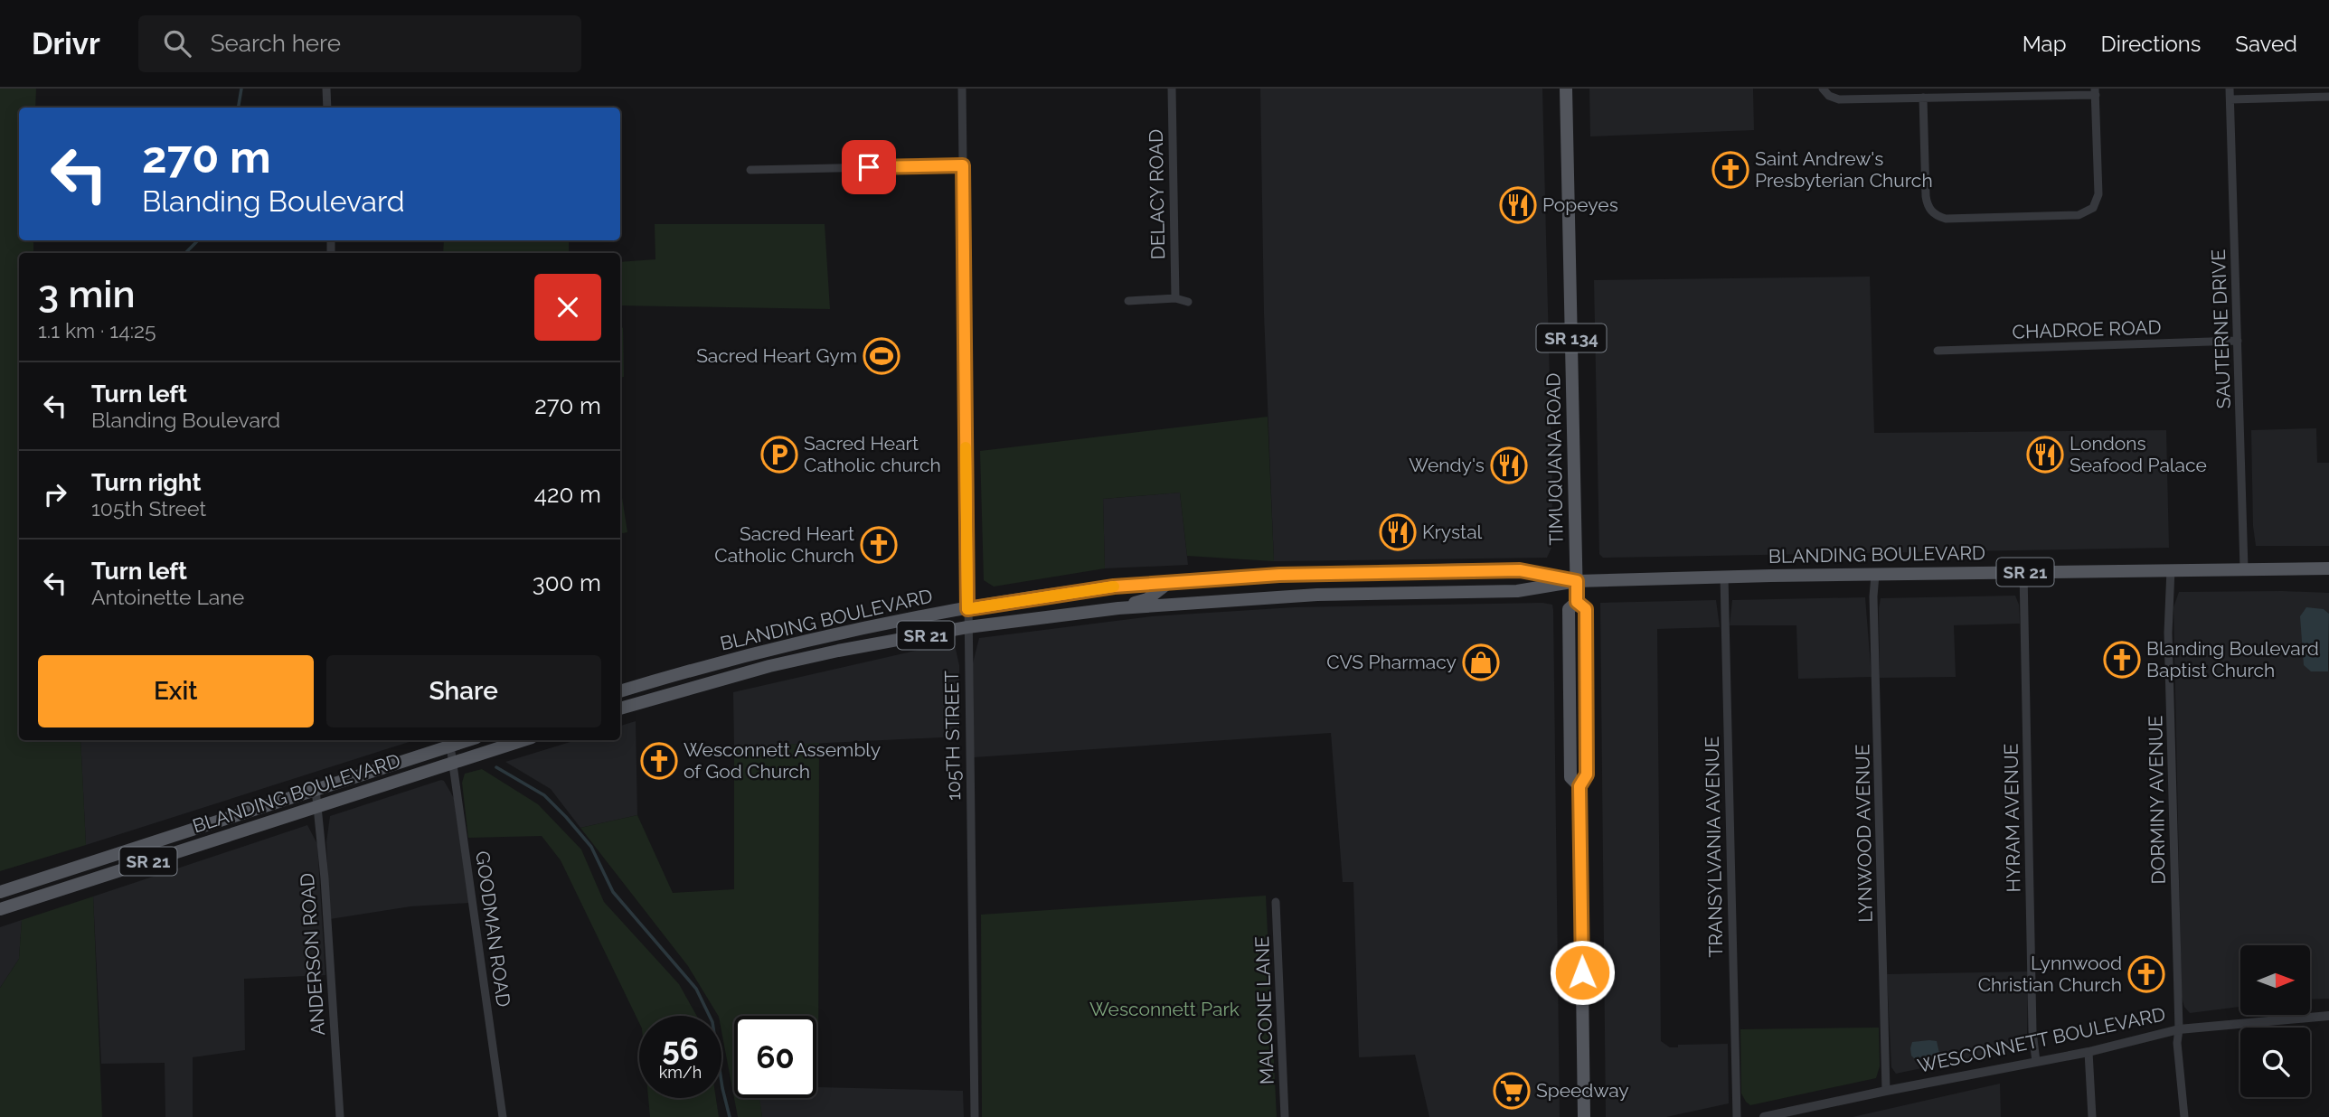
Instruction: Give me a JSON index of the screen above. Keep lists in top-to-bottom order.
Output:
{
  "streets": {
    "main road": [
      "SR 134",
      "TIMUQUANA ROAD",
      "BLANDING BOULEVARD",
      "SR 21"
    ],
    "street": [
      "DELACY ROAD",
      "SAUTERNE DRIVE",
      "CHADROE ROAD",
      "105TH STREET",
      "DORMINY AVENUE",
      "HYRAM AVENUE",
      "LYNWOOD AVENUE",
      "TRANSYLVANIA AVENUE",
      "GOODMAN ROAD",
      "ANDERSON ROAD",
      "MALCONE LANE",
      "WESCONNETT BOULEVARD"
    ]
  },
  "crossings": [
    ["SAUTERNE DRIVE", "CHADROE ROAD"],
    ["SAUTERNE DRIVE", "BLANDING BOULEVARD"],
    ["TIMUQUANA ROAD", "BLANDING BOULEVARD"],
    ["BLANDING BOULEVARD", "105TH STREET"],
    ["BLANDING BOULEVARD", "DORMINY AVENUE"],
    ["BLANDING BOULEVARD", "HYRAM AVENUE"],
    ["BLANDING BOULEVARD", "LYNWOOD AVENUE"],
    ["BLANDING BOULEVARD", "TRANSYLVANIA AVENUE"],
    ["BLANDING BOULEVARD", "GOODMAN ROAD"],
    ["BLANDING BOULEVARD", "ANDERSON ROAD"],
    ["DORMINY AVENUE", "WESCONNETT BOULEVARD"],
    ["HYRAM AVENUE", "WESCONNETT BOULEVARD"],
    ["LYNWOOD AVENUE", "WESCONNETT BOULEVARD"]
  ],
  "parks": ["Wesconnett Park"],
  "places": {
    "church": [
      "Saint Andrew's Presbyterian Church",
      "Sacred Heart Catholic Church",
      "Blanding Boulevard Baptist Church",
      "Wesconnett Assembly of God Church",
      "Lynnwood Christian Church"
    ],
    "restaurant": [
      "Popeyes",
      "Londons Seafood Palace",
      "Wendy's",
      "Krystal"
    ],
    "sports": ["Sacred Heart Gym"],
    "parking": ["Sacred Heart Catholic church"],
    "shop": ["CVS Pharmacy"],
    "supermarket": ["Speedway"]
  },
  "north": "right",
  "page": {
    "header": "Drivr",
    "search": "Search here",
    "nav": ["Map", "Directions", "Saved"],
    "turn": ["270 m", "Blanding Boulevard"],
    "heading": ["3 min", "1.1 km · 14:25"],
    "list": [
      {
        "name": "Turn left",
        "note": "Blanding Boulevard",
        "value": "270 m"
      },
      {
        "name": "Turn right",
        "note": "105th Street",
        "value": "420 m"
      },
      {
        "name": "Turn left",
        "note": "Antoinette Lane",
        "value": "300 m"
      }
    ],
    "buttons": ["Exit", "Share"],
    "speed": "56 km/h",
    "limit": "60"
  }
}
